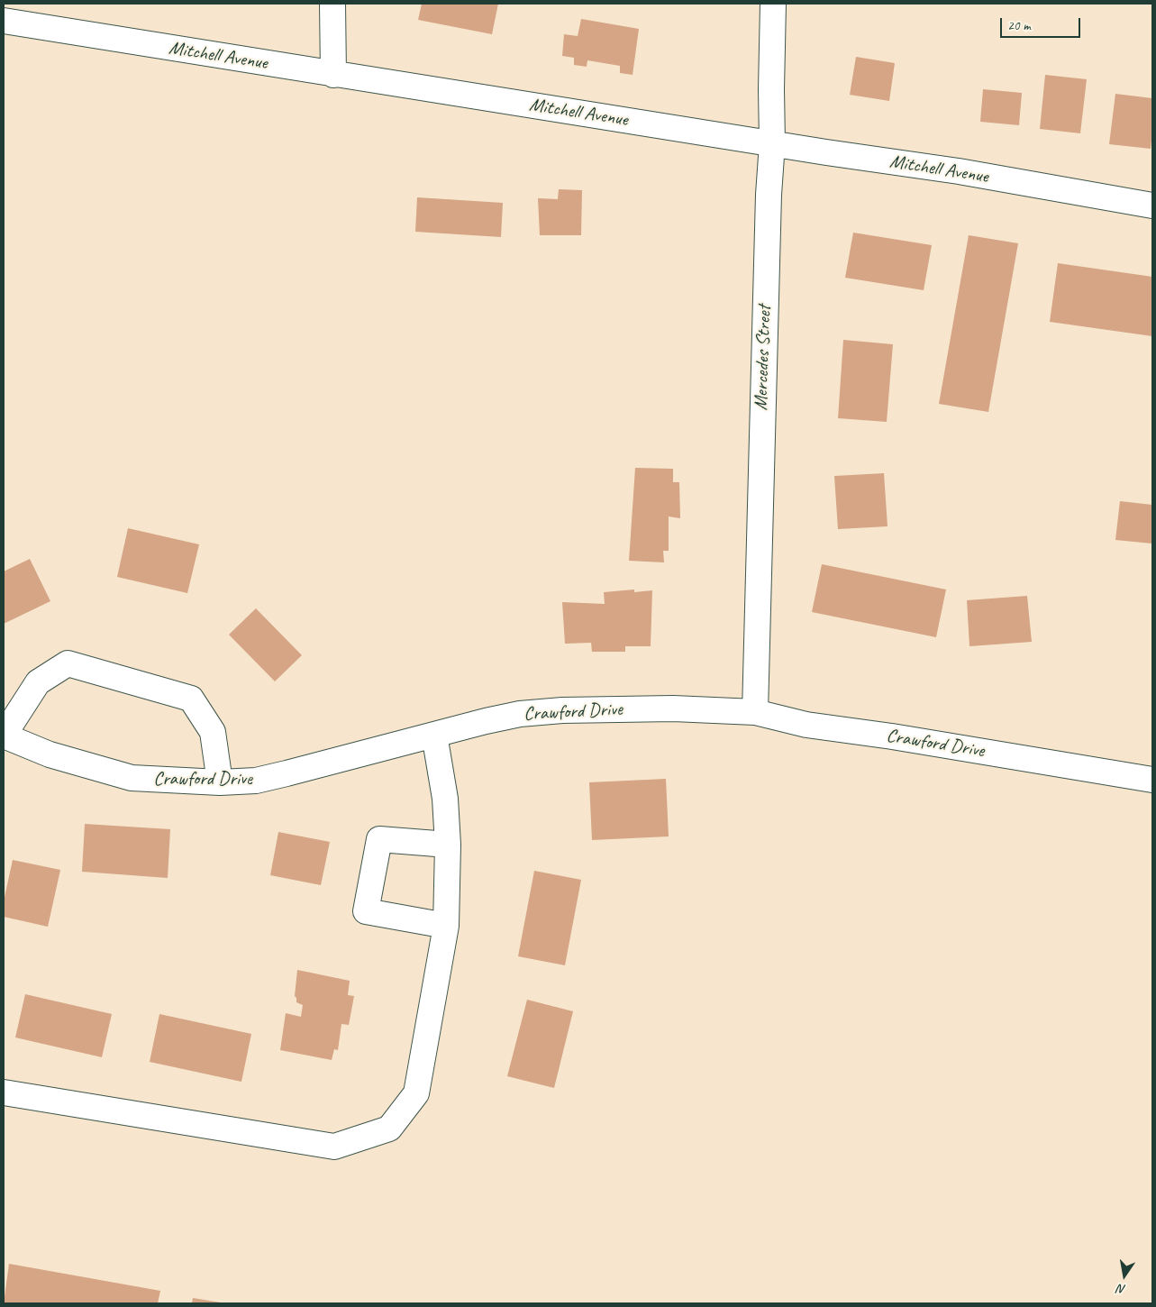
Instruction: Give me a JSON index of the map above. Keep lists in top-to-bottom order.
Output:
{
  "streets": {
    "street": ["Mitchell Avenue", "Mercedes Street", "Crawford Drive"]
  },
  "crossings": [
    ["Mitchell Avenue", "Mercedes Street"],
    ["Mercedes Street", "Crawford Drive"]
  ],
  "scale_bar": "20 m",
  "north": "bottom"
}
